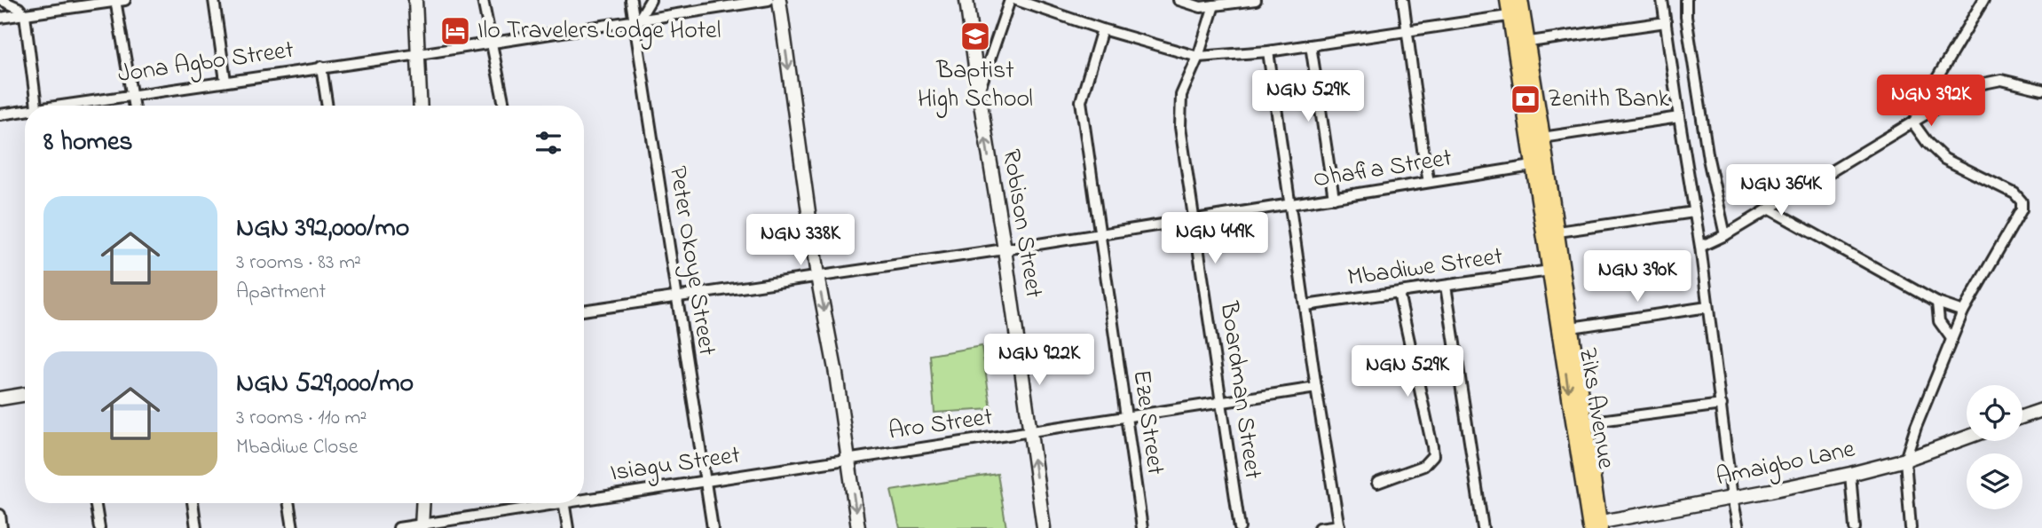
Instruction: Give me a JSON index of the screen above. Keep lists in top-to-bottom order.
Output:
{
  "streets": {
    "main road": ["Robison Street", "Ziks Avenue", "Amaigbo Lane"],
    "street": [
      "Jona Agbo Street",
      "Ohafia Street",
      "Peter Okoye Street",
      "Mbadiwe Street",
      "Boardman Street",
      "Eze Street",
      "Aro Street",
      "Isiagu Street"
    ]
  },
  "crossings": [
    ["Jona Agbo Street", "Peter Okoye Street"],
    ["Ohafia Street", "Robison Street"],
    ["Ohafia Street", "Peter Okoye Street"],
    ["Ohafia Street", "Boardman Street"],
    ["Ohafia Street", "Ziks Avenue"],
    ["Ohafia Street", "Eze Street"],
    ["Robison Street", "Aro Street"],
    ["Peter Okoye Street", "Isiagu Street"],
    ["Mbadiwe Street", "Ziks Avenue"],
    ["Boardman Street", "Aro Street"],
    ["Ziks Avenue", "Amaigbo Lane"],
    ["Eze Street", "Aro Street"],
    ["Aro Street", "Isiagu Street"]
  ],
  "one_way": ["Robison Street"],
  "places": {
    "hotel": ["Ilo Travelers Lodge Hotel"],
    "school or university": ["Baptist High School"],
    "bank": ["Zenith Bank"]
  },
  "page": {
    "price": [
      "NGN 529K",
      "NGN 392K",
      "NGN 364K",
      "NGN 449K",
      "NGN 338K",
      "NGN 390K",
      "NGN 922K",
      "NGN 529K"
    ],
    "heading": "8 homes",
    "list": [
      {
        "name": "NGN 392,000/mo",
        "note": "3 rooms · 83 m² · Apartment"
      },
      {
        "name": "NGN 529,000/mo",
        "note": "3 rooms · 110 m² · Mbadiwe Close"
      }
    ]
  }
}
